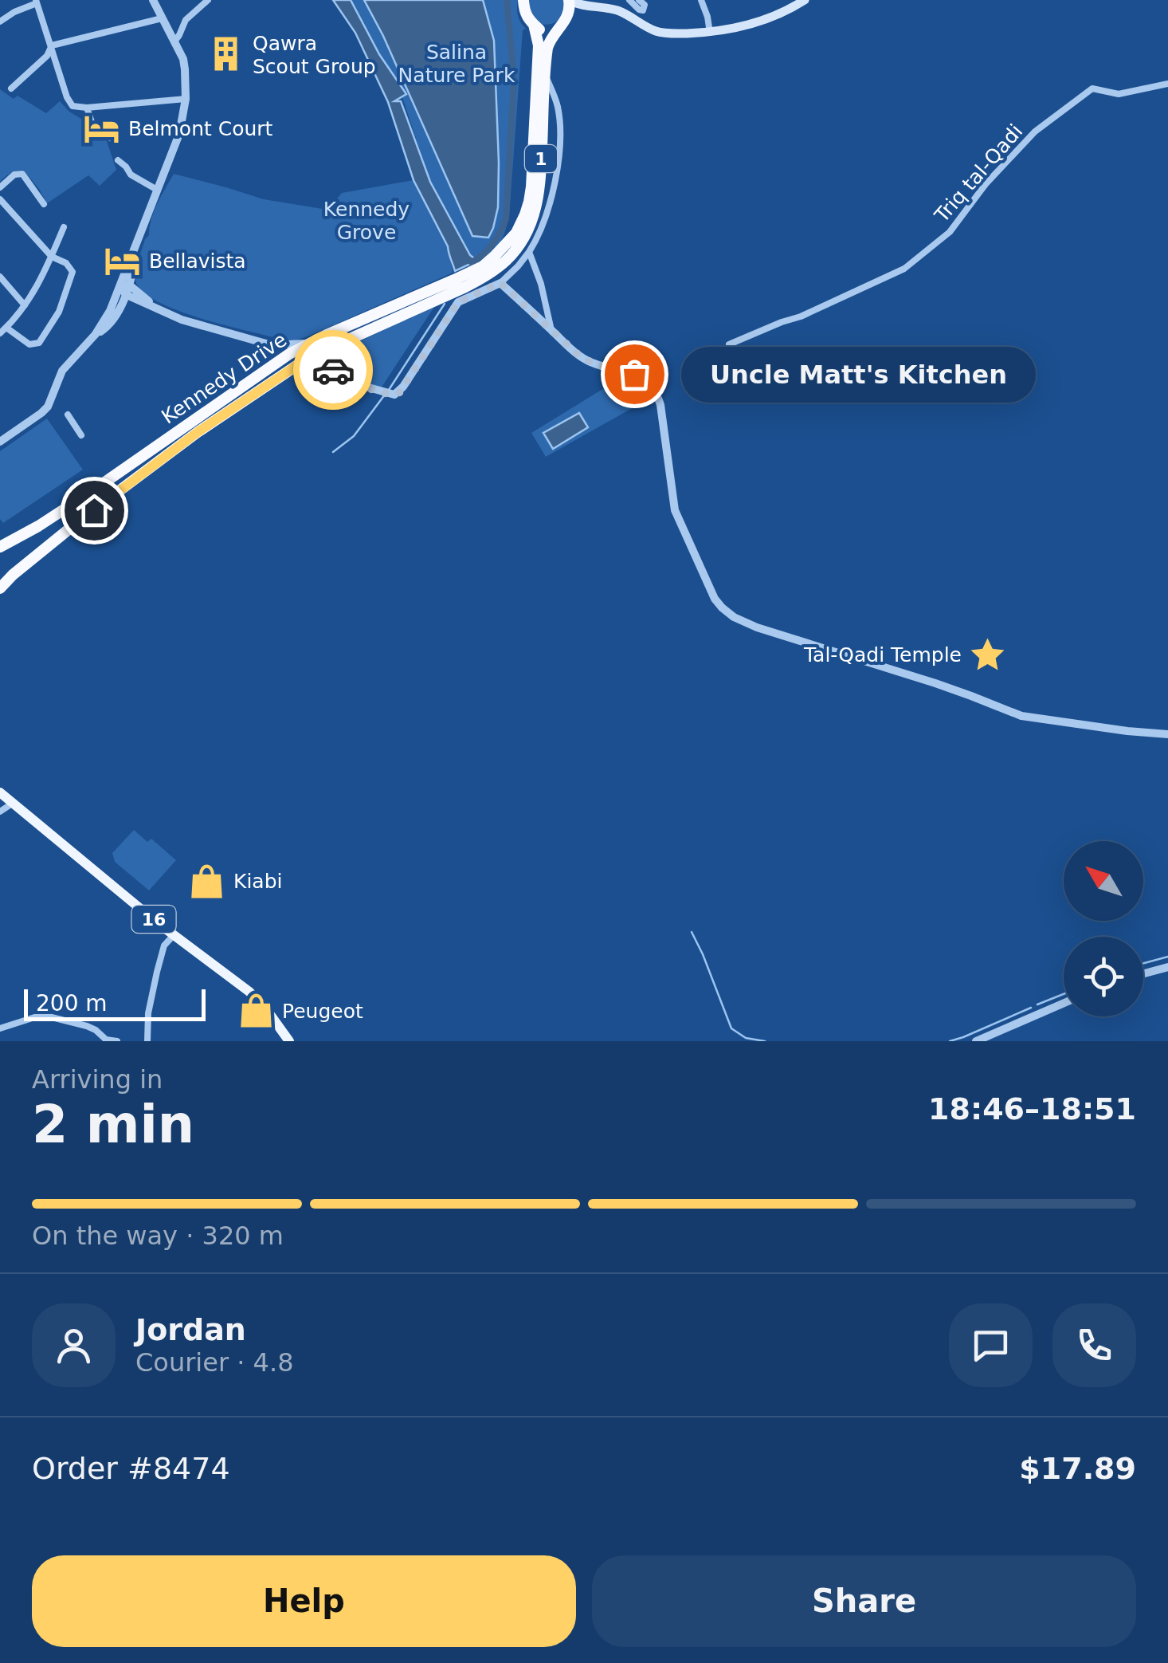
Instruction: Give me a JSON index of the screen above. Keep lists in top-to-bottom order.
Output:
{
  "streets": {
    "highway": ["1", "Kennedy Drive"],
    "main road": ["16"],
    "street": ["Triq tal-Qadi"]
  },
  "crossings": [
    ["1", "Kennedy Drive"]
  ],
  "parks": ["Salina Nature Park", "Kennedy Grove"],
  "places": {
    "building": ["Qawra Scout Group"],
    "hotel": ["Belmont Court", "Bellavista"],
    "other": ["Uncle Matt's Kitchen"],
    "place": ["Tal-Qadi Temple"],
    "shop": ["Kiabi", "Peugeot"]
  },
  "scale_bar": "200 m",
  "north": "top left",
  "page": {
    "bubble": "Uncle Matt's Kitchen",
    "scale": "200 m",
    "heading": ["2 min", "Arriving in", "18:46–18:51"],
    "panel": [
      "Jordan",
      "Courier · 4.8",
      "Order #8474",
      "$17.89"
    ],
    "bar": "On the way · 320 m",
    "buttons": ["Help", "Share"]
  }
}
